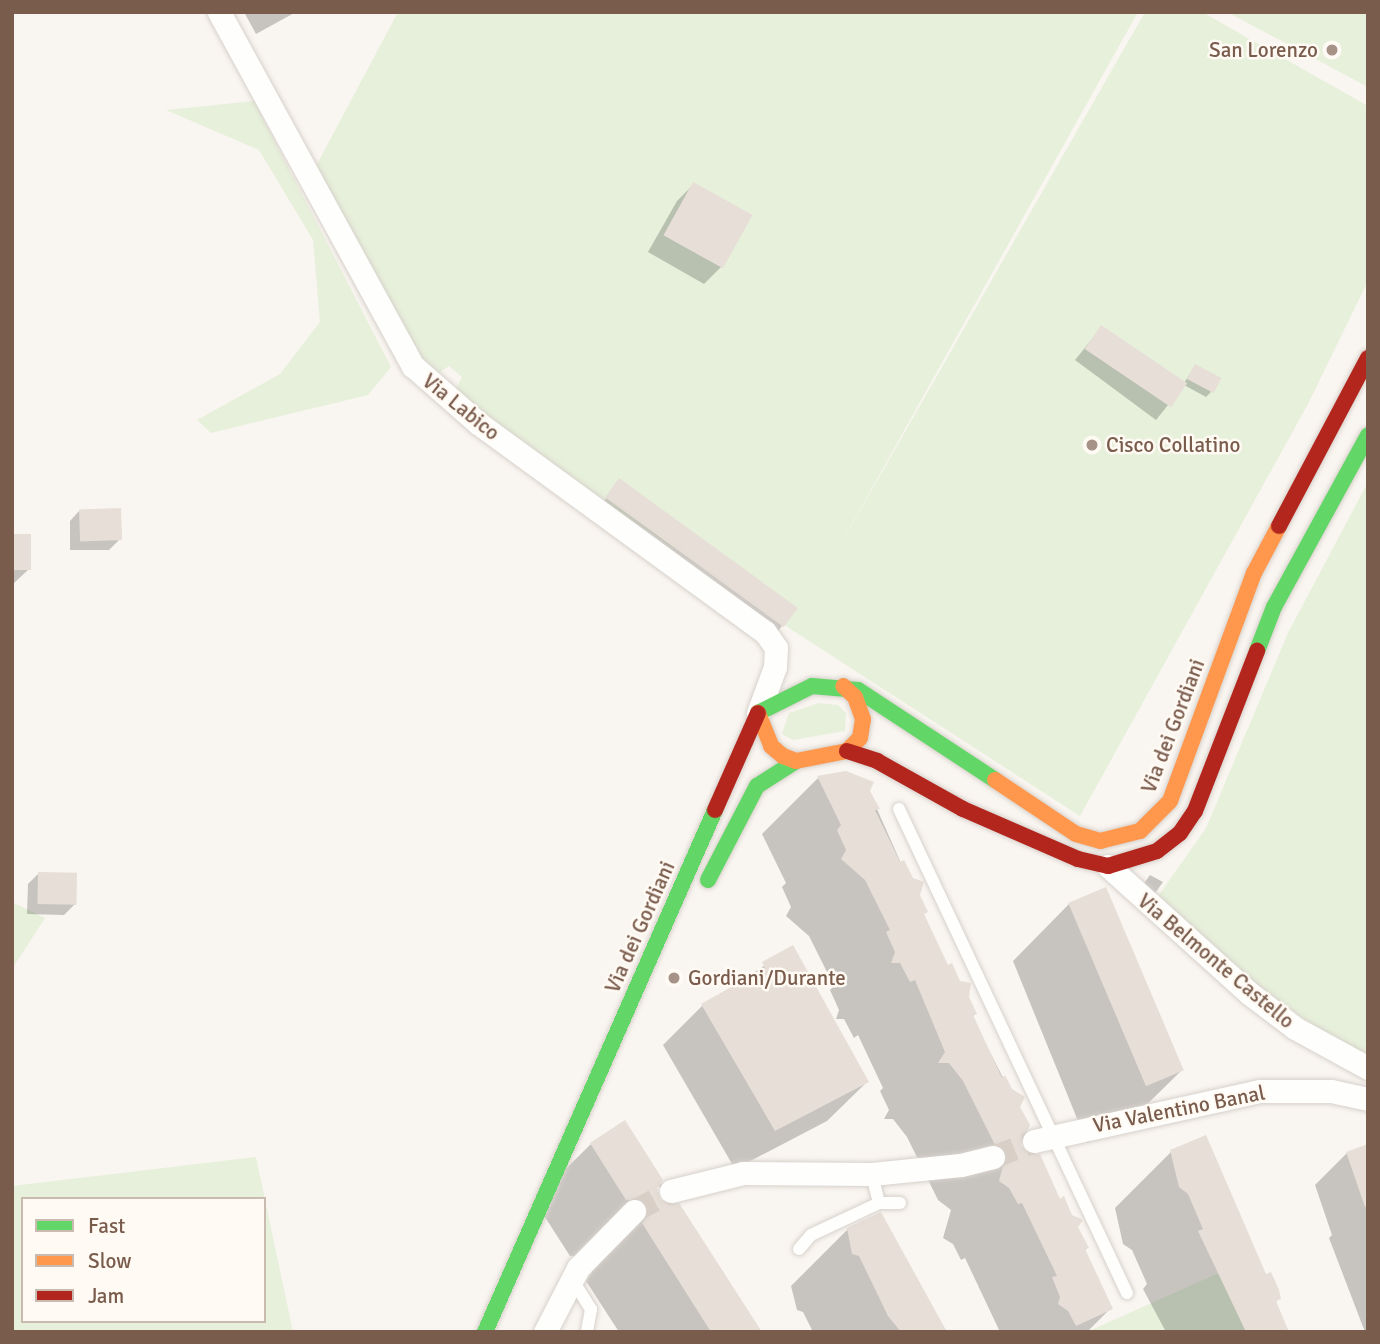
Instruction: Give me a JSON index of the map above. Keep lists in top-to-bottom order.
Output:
{
  "streets": {
    "street": [
      "Via Labico",
      "Via dei Gordiani",
      "Via Belmonte Castello",
      "Via Valentino Banal"
    ]
  },
  "crossings": [
    ["Via Labico", "Via dei Gordiani"]
  ],
  "places": ["San Lorenzo", "Cisco Collatino", "Gordiani/Durante"],
  "legend": ["Fast", "Slow", "Jam"]
}
